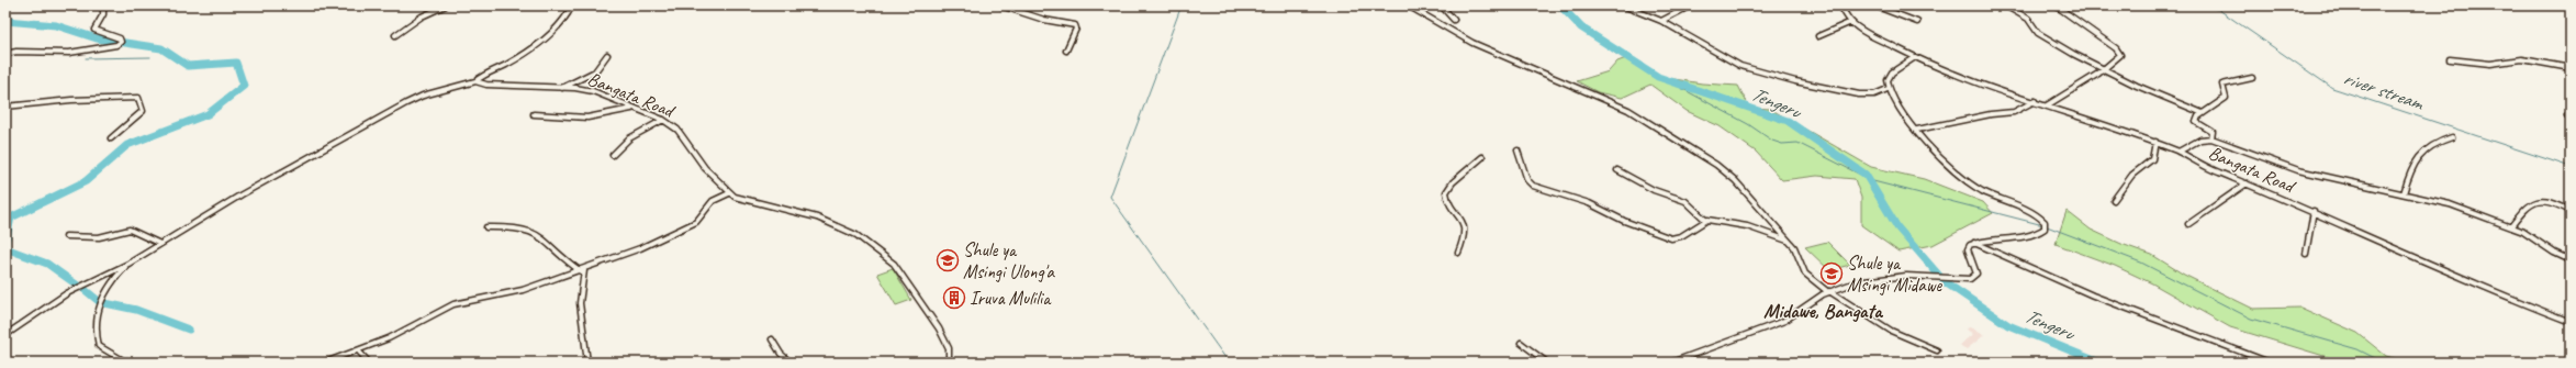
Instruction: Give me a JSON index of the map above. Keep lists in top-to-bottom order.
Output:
{
  "streets": {
    "street": ["Bangata Road"]
  },
  "districts": ["Midawe, Bangata"],
  "water": ["river stream", "Tengeru"],
  "places": {
    "school or university": ["Shule ya Msingi Ulong'a", "Shule ya Msingi Midawe"],
    "building": ["Iruva Mulilia"]
  }
}
